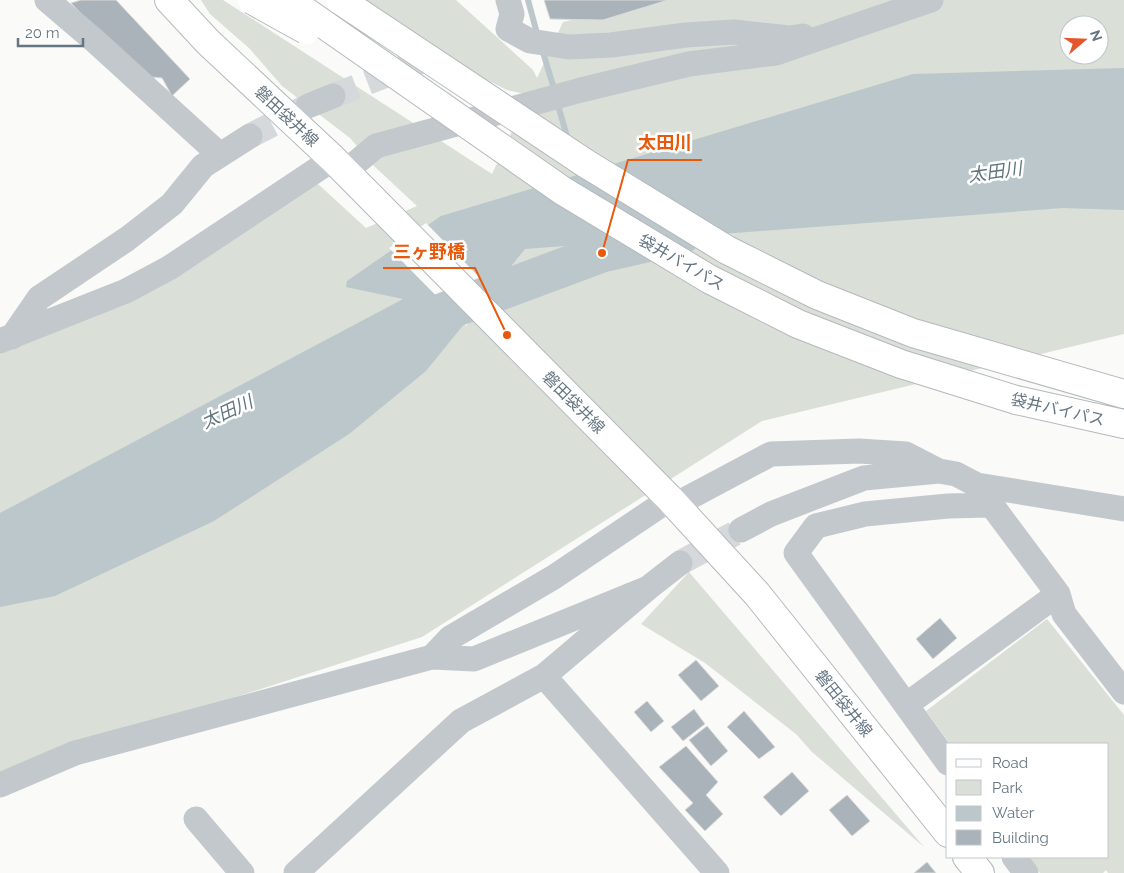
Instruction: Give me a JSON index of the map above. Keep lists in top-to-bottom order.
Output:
{
  "streets": {
    "main road": ["磐田袋井線", "袋井バイパス"]
  },
  "water": ["太田川"],
  "places": ["太田川", "三ヶ野橋"],
  "legend": [
    "Road",
    "Park",
    "Water",
    "Building"
  ],
  "scale_bar": "20 m",
  "north": "right"
}
